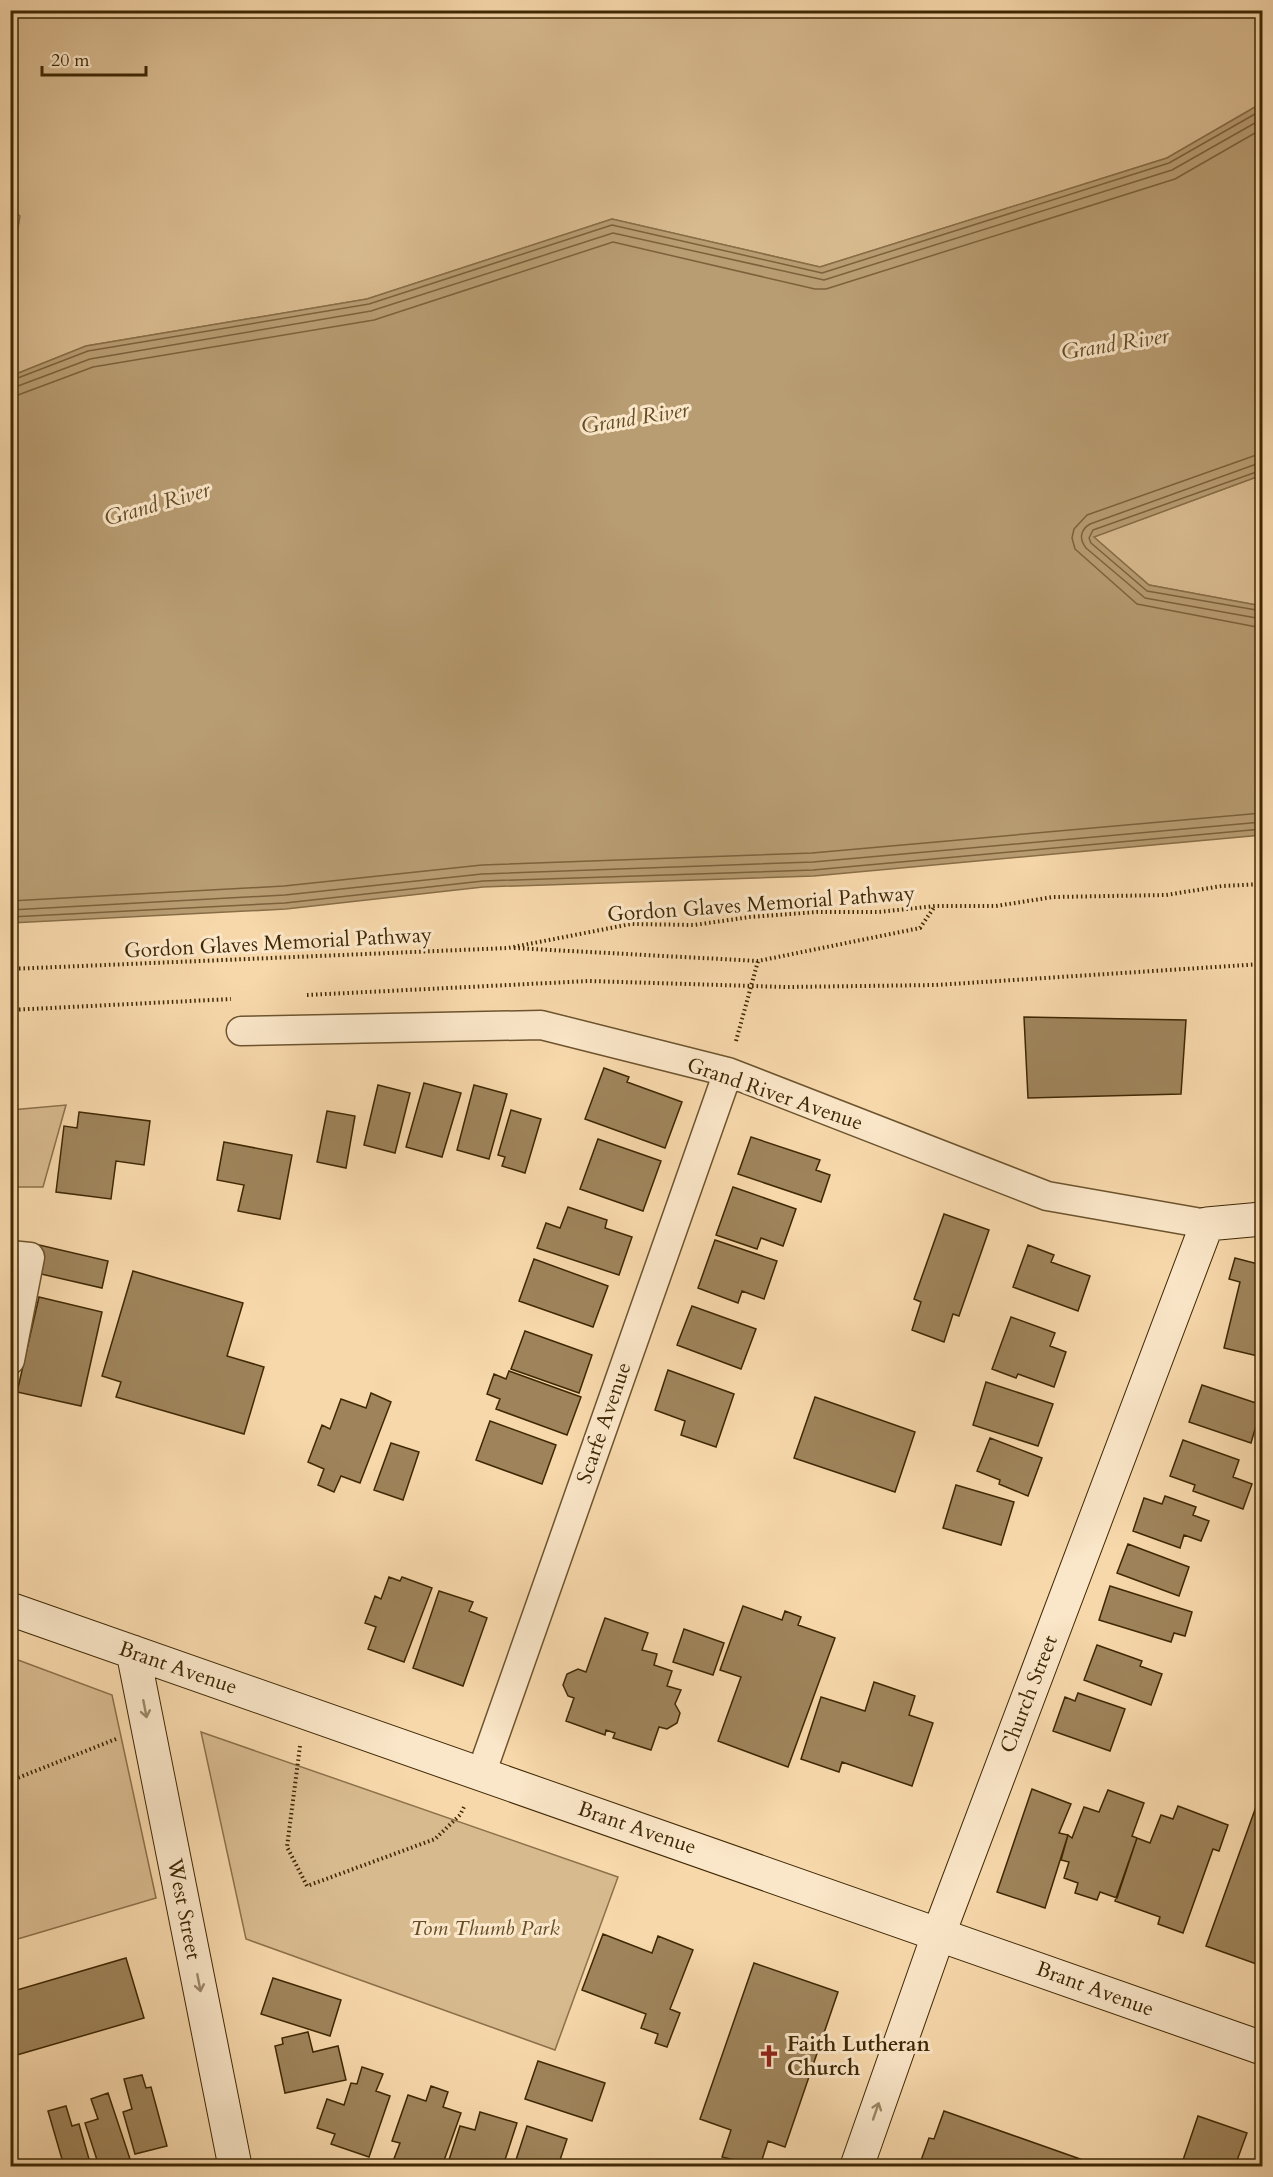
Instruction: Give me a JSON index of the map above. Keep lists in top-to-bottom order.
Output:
{
  "streets": {
    "main road": [
      "Grand River Avenue",
      "Brant Avenue",
      "Church Street",
      "West Street"
    ],
    "street": ["Scarfe Avenue"],
    "path": ["Gordon Glaves Memorial Pathway"]
  },
  "crossings": [
    ["Grand River Avenue", "Scarfe Avenue"],
    ["Grand River Avenue", "Church Street"],
    ["Scarfe Avenue", "Brant Avenue"],
    ["Brant Avenue", "Church Street"],
    ["Brant Avenue", "West Street"]
  ],
  "one_way": ["West Street"],
  "water": ["Grand River"],
  "parks": ["Tom Thumb Park"],
  "places": {
    "church": ["Faith Lutheran Church"]
  },
  "scale_bar": "20 m"
}
